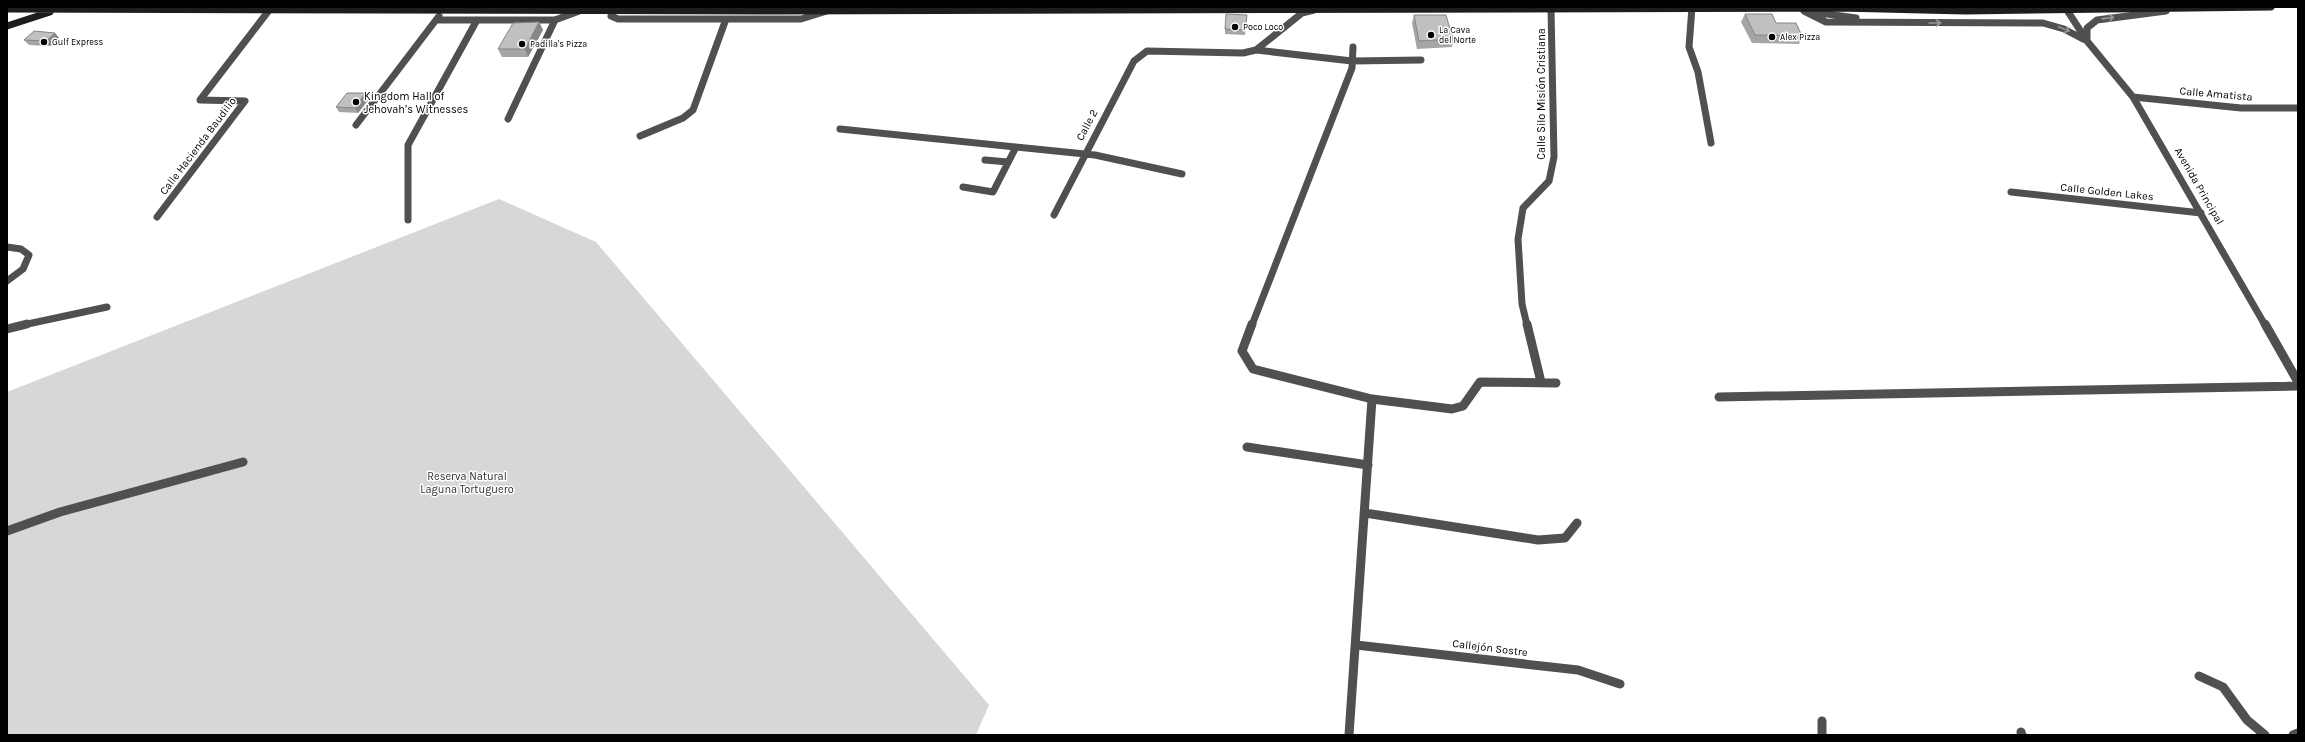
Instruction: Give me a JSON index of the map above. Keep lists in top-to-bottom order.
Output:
{
  "streets": {
    "street": [
      "Calle Silo Misión Cristiana",
      "Calle Amatista",
      "Calle 2",
      "Calle Hacienda Baudilio",
      "Avenida Principal",
      "Calle Golden Lakes",
      "Callejón Sostre"
    ]
  },
  "crossings": [
    ["Calle Amatista", "Avenida Principal"],
    ["Avenida Principal", "Calle Golden Lakes"]
  ],
  "parks": ["Reserva Natural Laguna Tortuguero"],
  "places": [
    "Poco Loco",
    "La Cava del Norte",
    "Alex Pizza",
    "Gulf Express",
    "Padilla's Pizza",
    "Kingdom Hall of Jehovah’s Witnesses"
  ]
}
